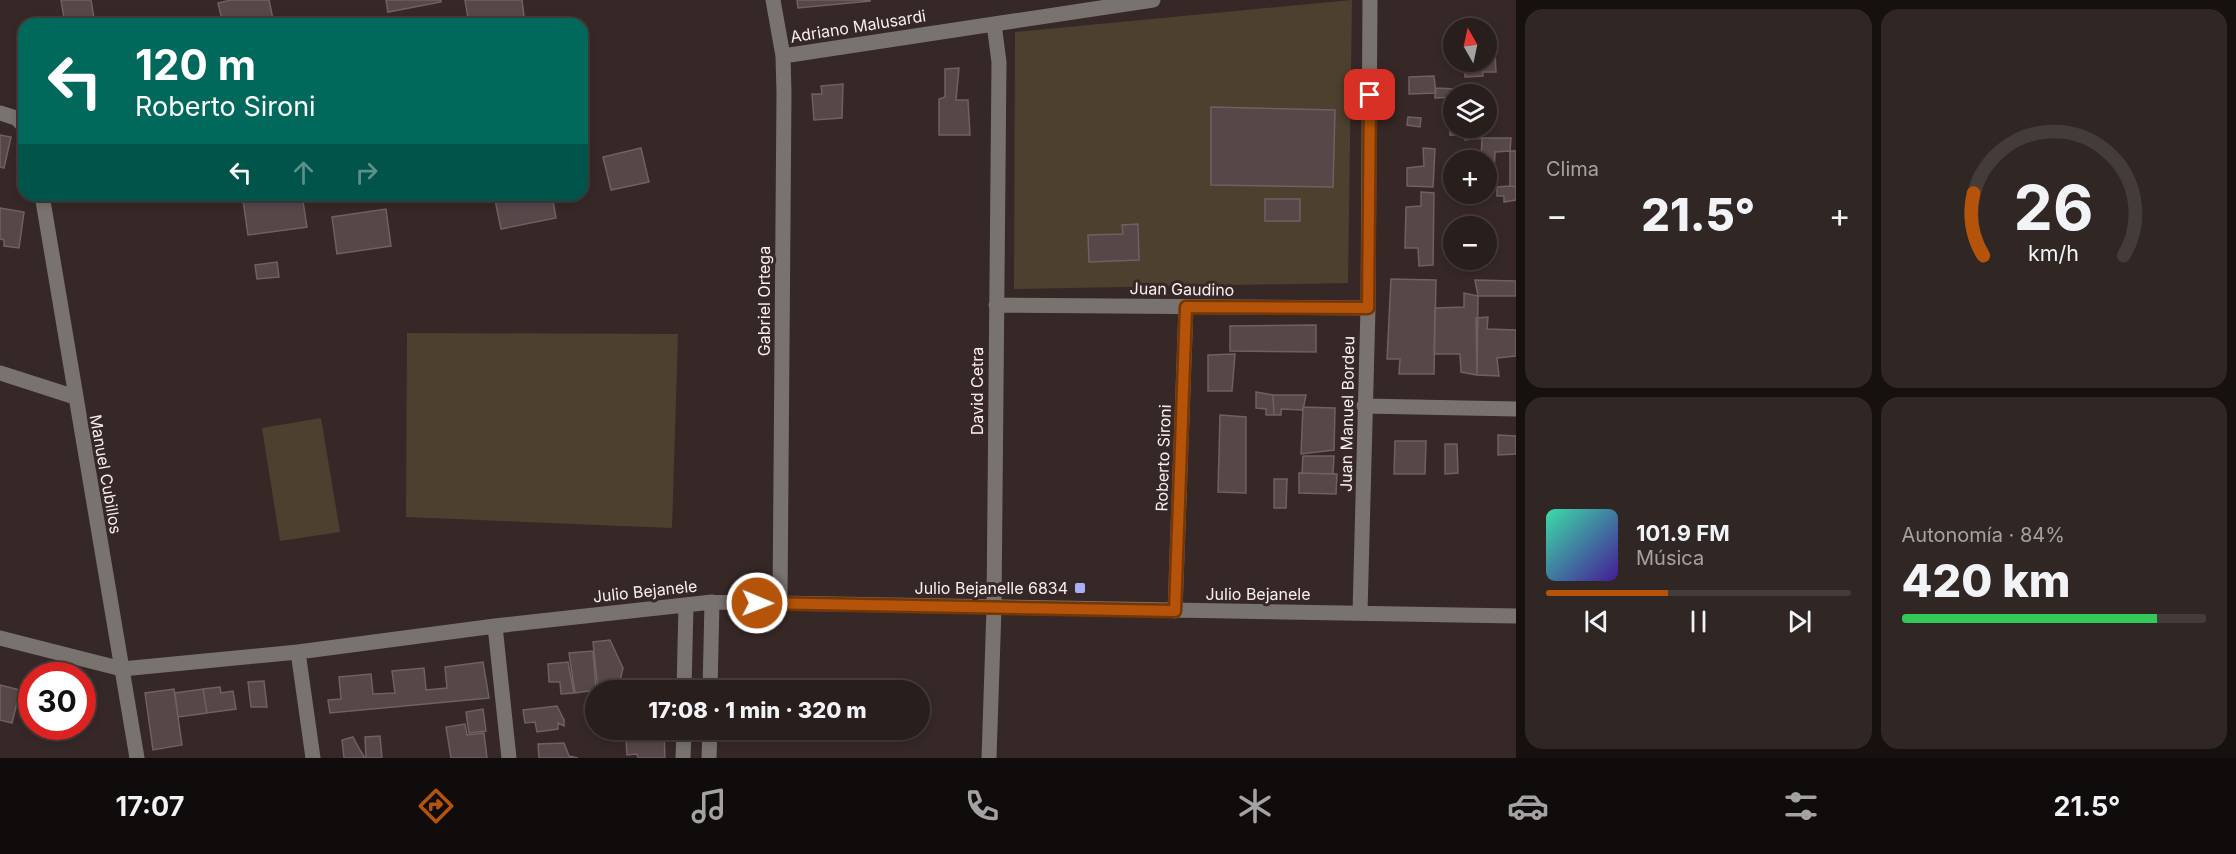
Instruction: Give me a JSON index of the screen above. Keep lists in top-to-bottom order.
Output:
{
  "streets": {
    "street": [
      "Adriano Malusardi",
      "Juan Gaudino",
      "Gabriel Ortega",
      "David Cetra",
      "Juan Manuel Bordeu",
      "Roberto Sironi",
      "Manuel Cubillos",
      "Julio Bejanele"
    ]
  },
  "crossings": [
    ["Adriano Malusardi", "Gabriel Ortega"],
    ["Adriano Malusardi", "David Cetra"],
    ["Juan Gaudino", "David Cetra"],
    ["Juan Gaudino", "Juan Manuel Bordeu"],
    ["Juan Gaudino", "Roberto Sironi"],
    ["Gabriel Ortega", "Julio Bejanele"],
    ["David Cetra", "Julio Bejanele"],
    ["Juan Manuel Bordeu", "Julio Bejanele"],
    ["Roberto Sironi", "Julio Bejanele"],
    ["Manuel Cubillos", "Julio Bejanele"]
  ],
  "places": {
    "transit": ["Julio Bejanelle 6834"]
  },
  "north": "top",
  "page": {
    "tile": [
      "Clima",
      ["Autonomía · 84%", "420 km"]
    ],
    "map_buttons": ["+", "−"],
    "turn": ["120 m", "Roberto Sironi"],
    "heat": ["−", "21.5°", "+"],
    "song": ["101.9 FM", "Música"],
    "limit": "30",
    "trip": "17:08 · 1 min · 320 m",
    "tabs": ["17:07", "21.5°"],
    "gauge": ["26", "km/h"]
  }
}
